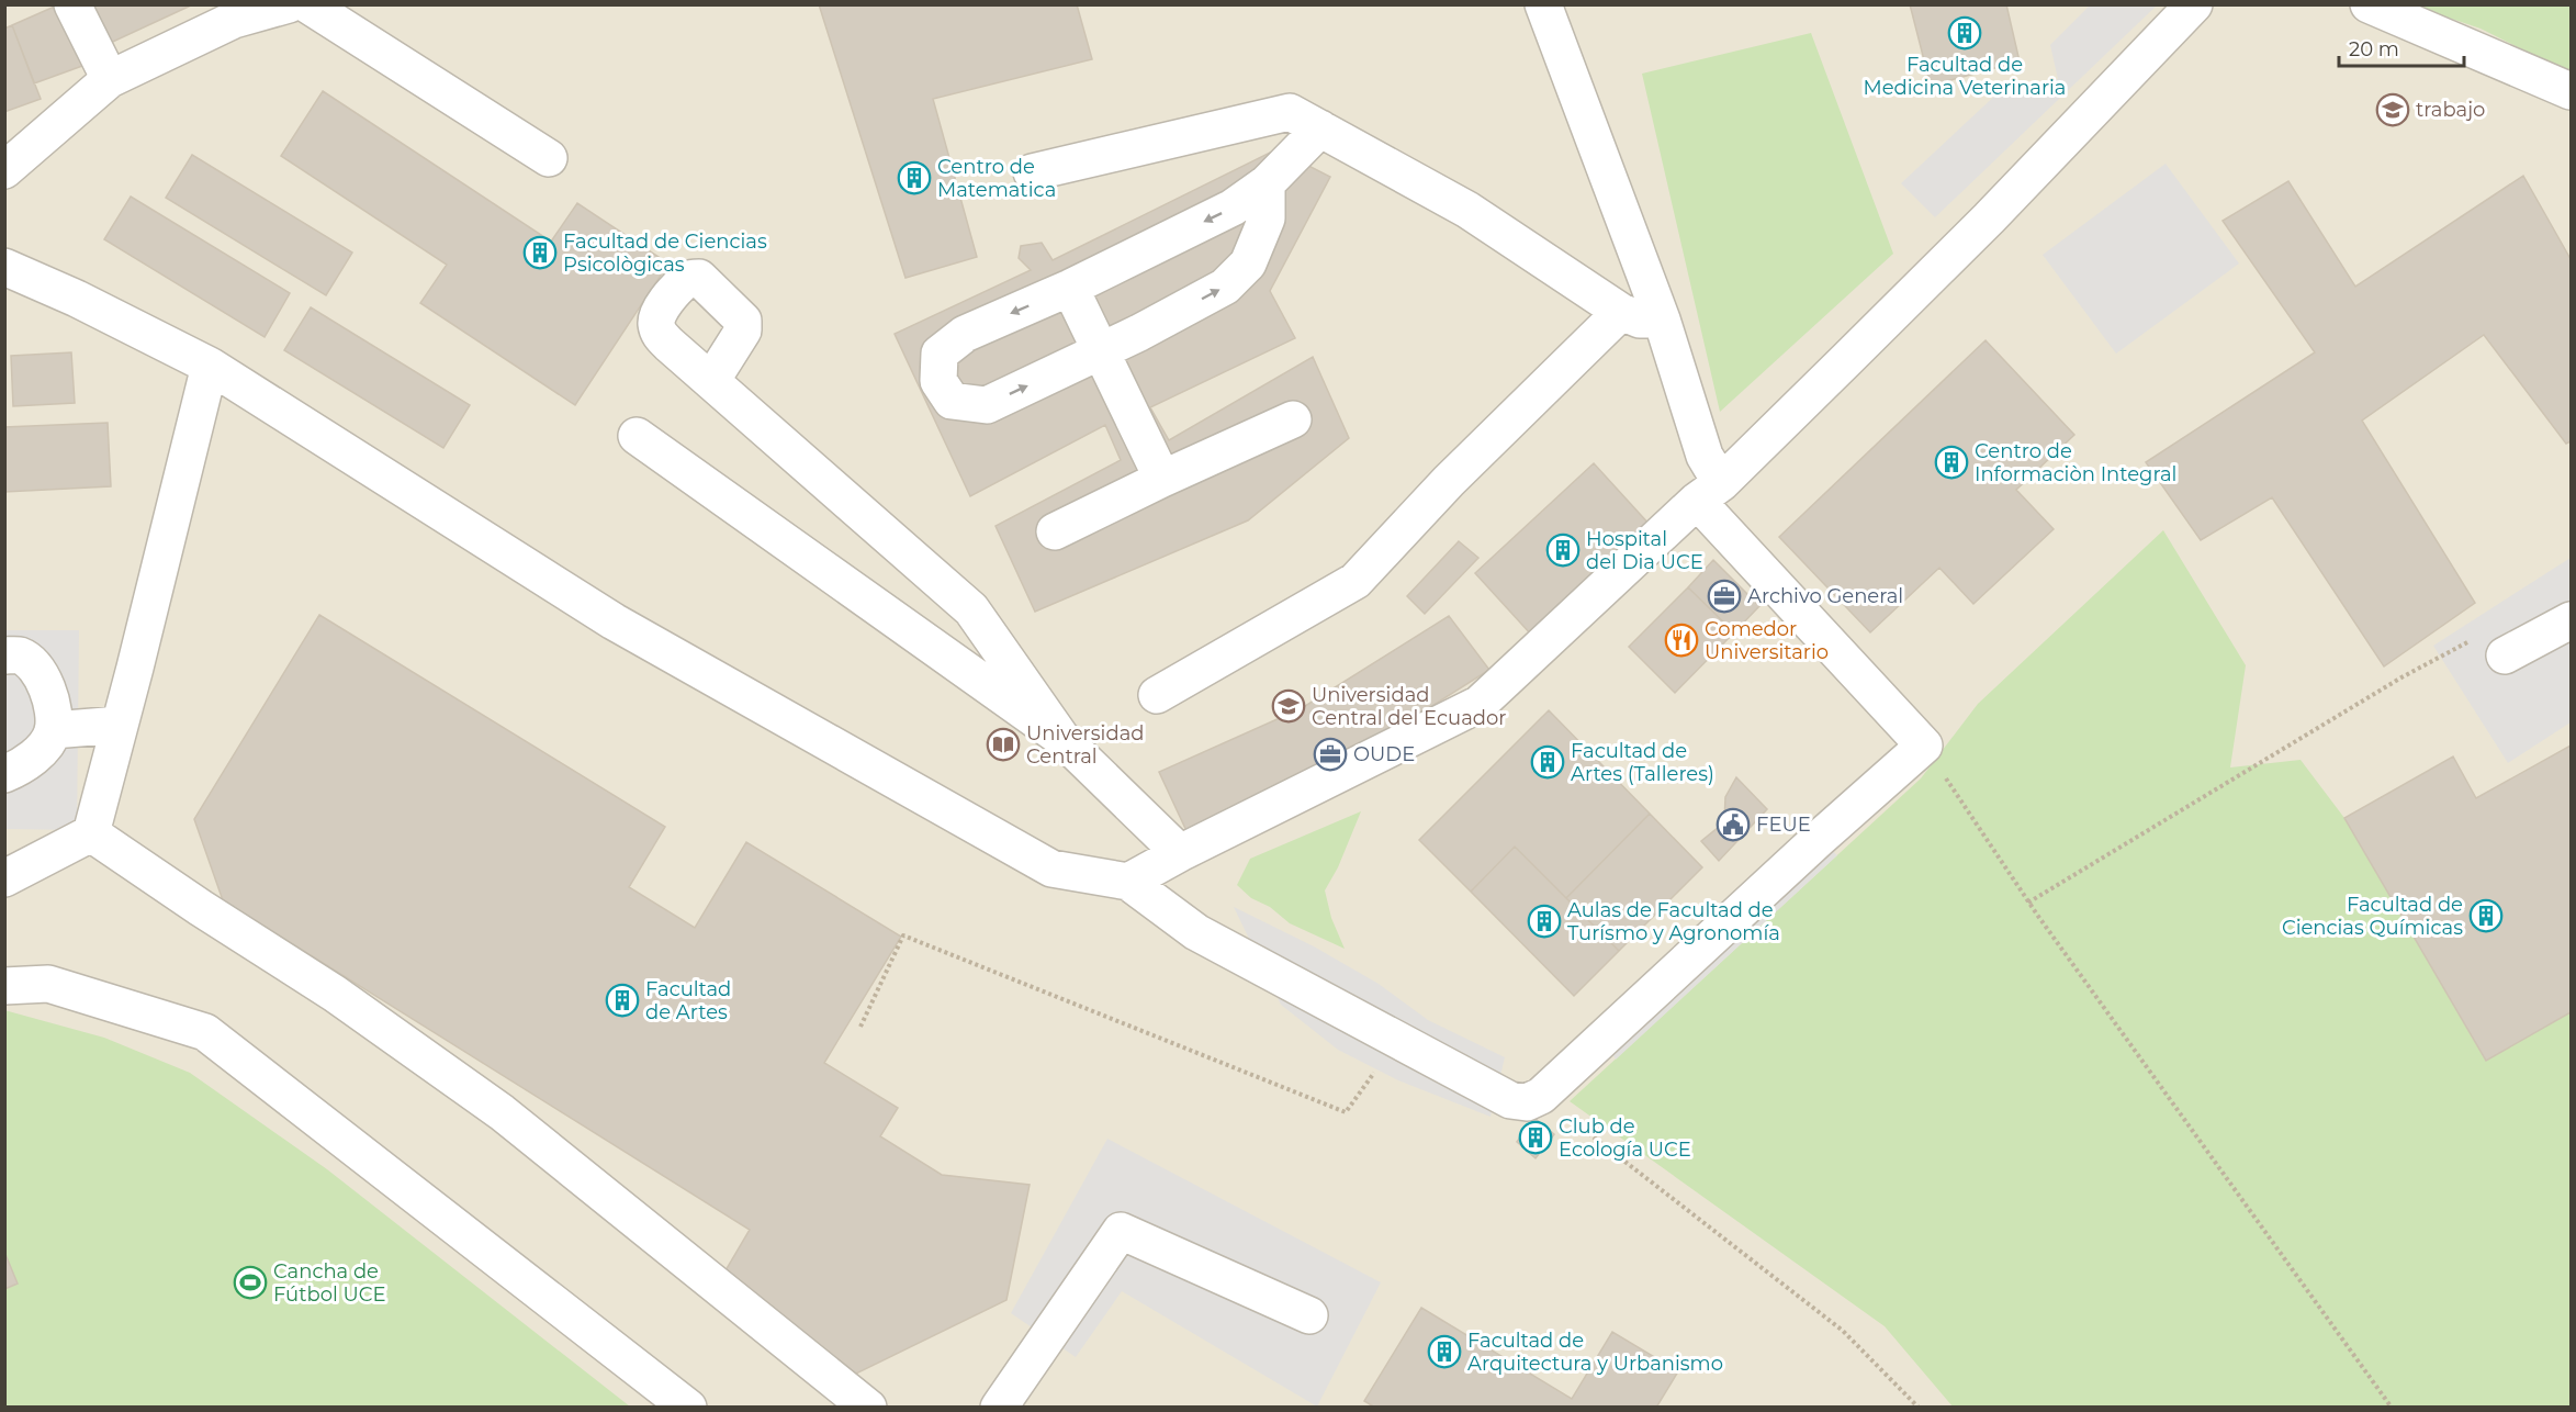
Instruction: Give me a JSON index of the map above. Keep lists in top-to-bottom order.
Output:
{
  "places": {
    "building": [
      "Facultad de Medicina Veterinaria",
      "Centro de Matematica",
      "Facultad de Ciencias Psicològicas",
      "Centro de Informaciòn Integral",
      "Hospital del Dia UCE",
      "Facultad de Artes (Talleres)",
      "Facultad de Ciencias Químicas",
      "Aulas de Facultad de Turísmo y Agronomía",
      "Facultad de Artes",
      "Club de Ecología UCE",
      "Facultad de Arquitectura y Urbanismo"
    ],
    "school or university": ["trabajo", "Universidad Central del Ecuador"],
    "office": ["Archivo General", "OUDE"],
    "restaurant": ["Comedor Universitario"],
    "library": ["Universidad Central"],
    "public building": ["FEUE"],
    "sports": ["Cancha de Fútbol UCE"]
  },
  "scale_bar": "20 m"
}
